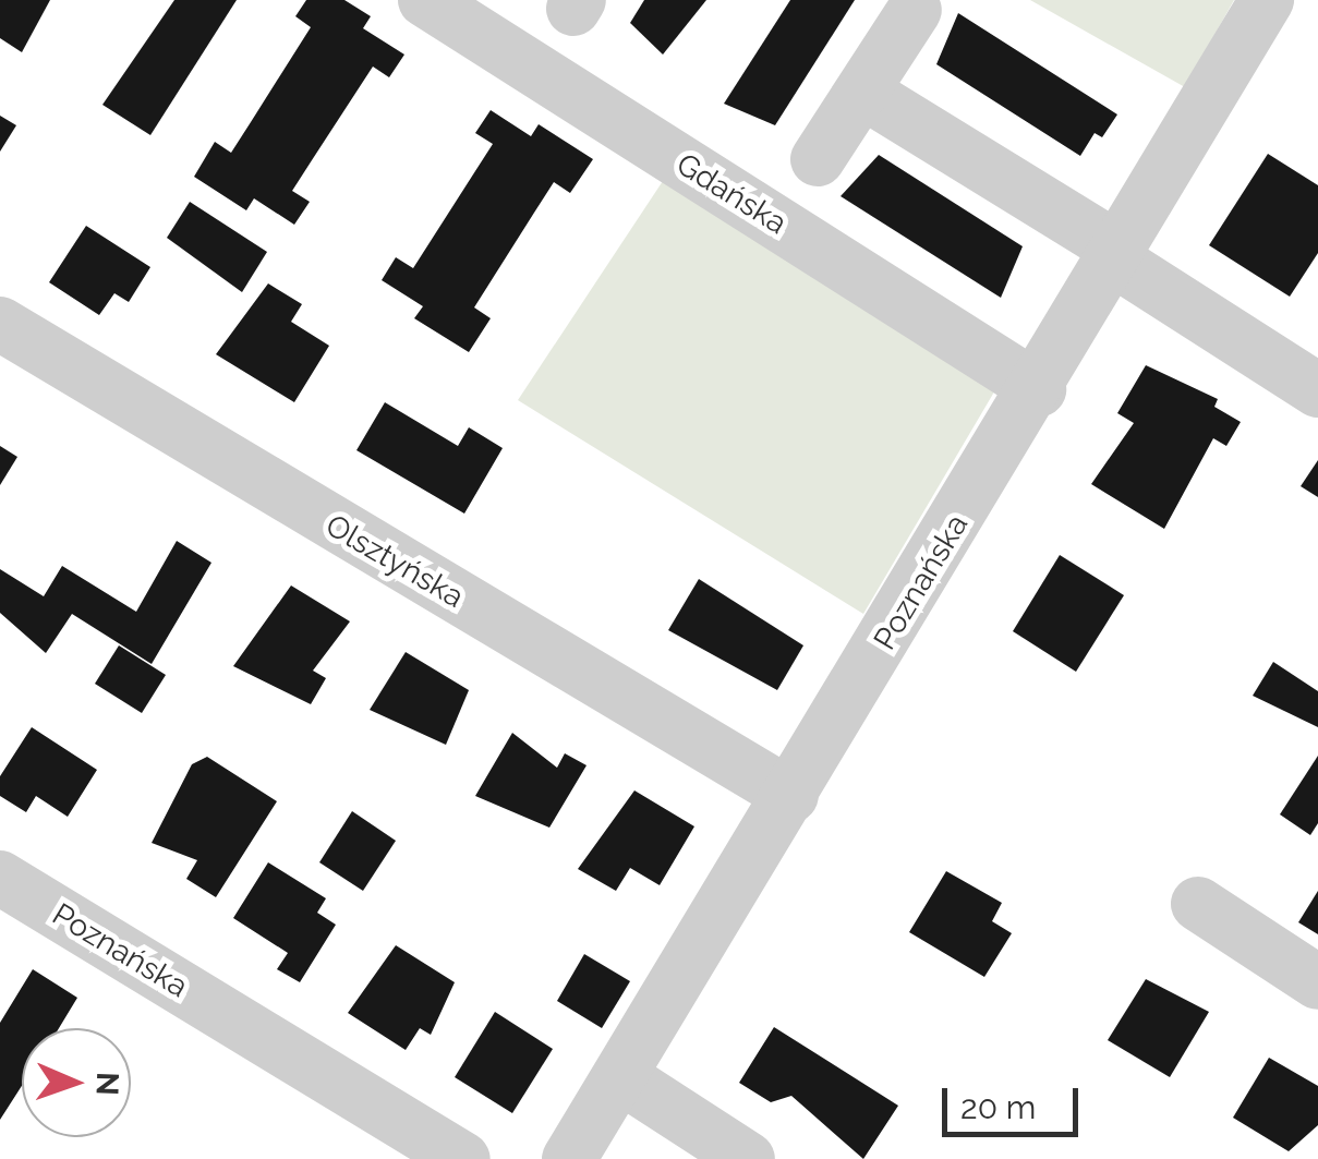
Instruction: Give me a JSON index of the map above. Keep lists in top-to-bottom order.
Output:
{
  "streets": {
    "street": ["Gdańska", "Olsztyńska", "Poznańska"]
  },
  "crossings": [
    ["Gdańska", "Poznańska"],
    ["Olsztyńska", "Poznańska"]
  ],
  "scale_bar": "20 m",
  "north": "right"
}
